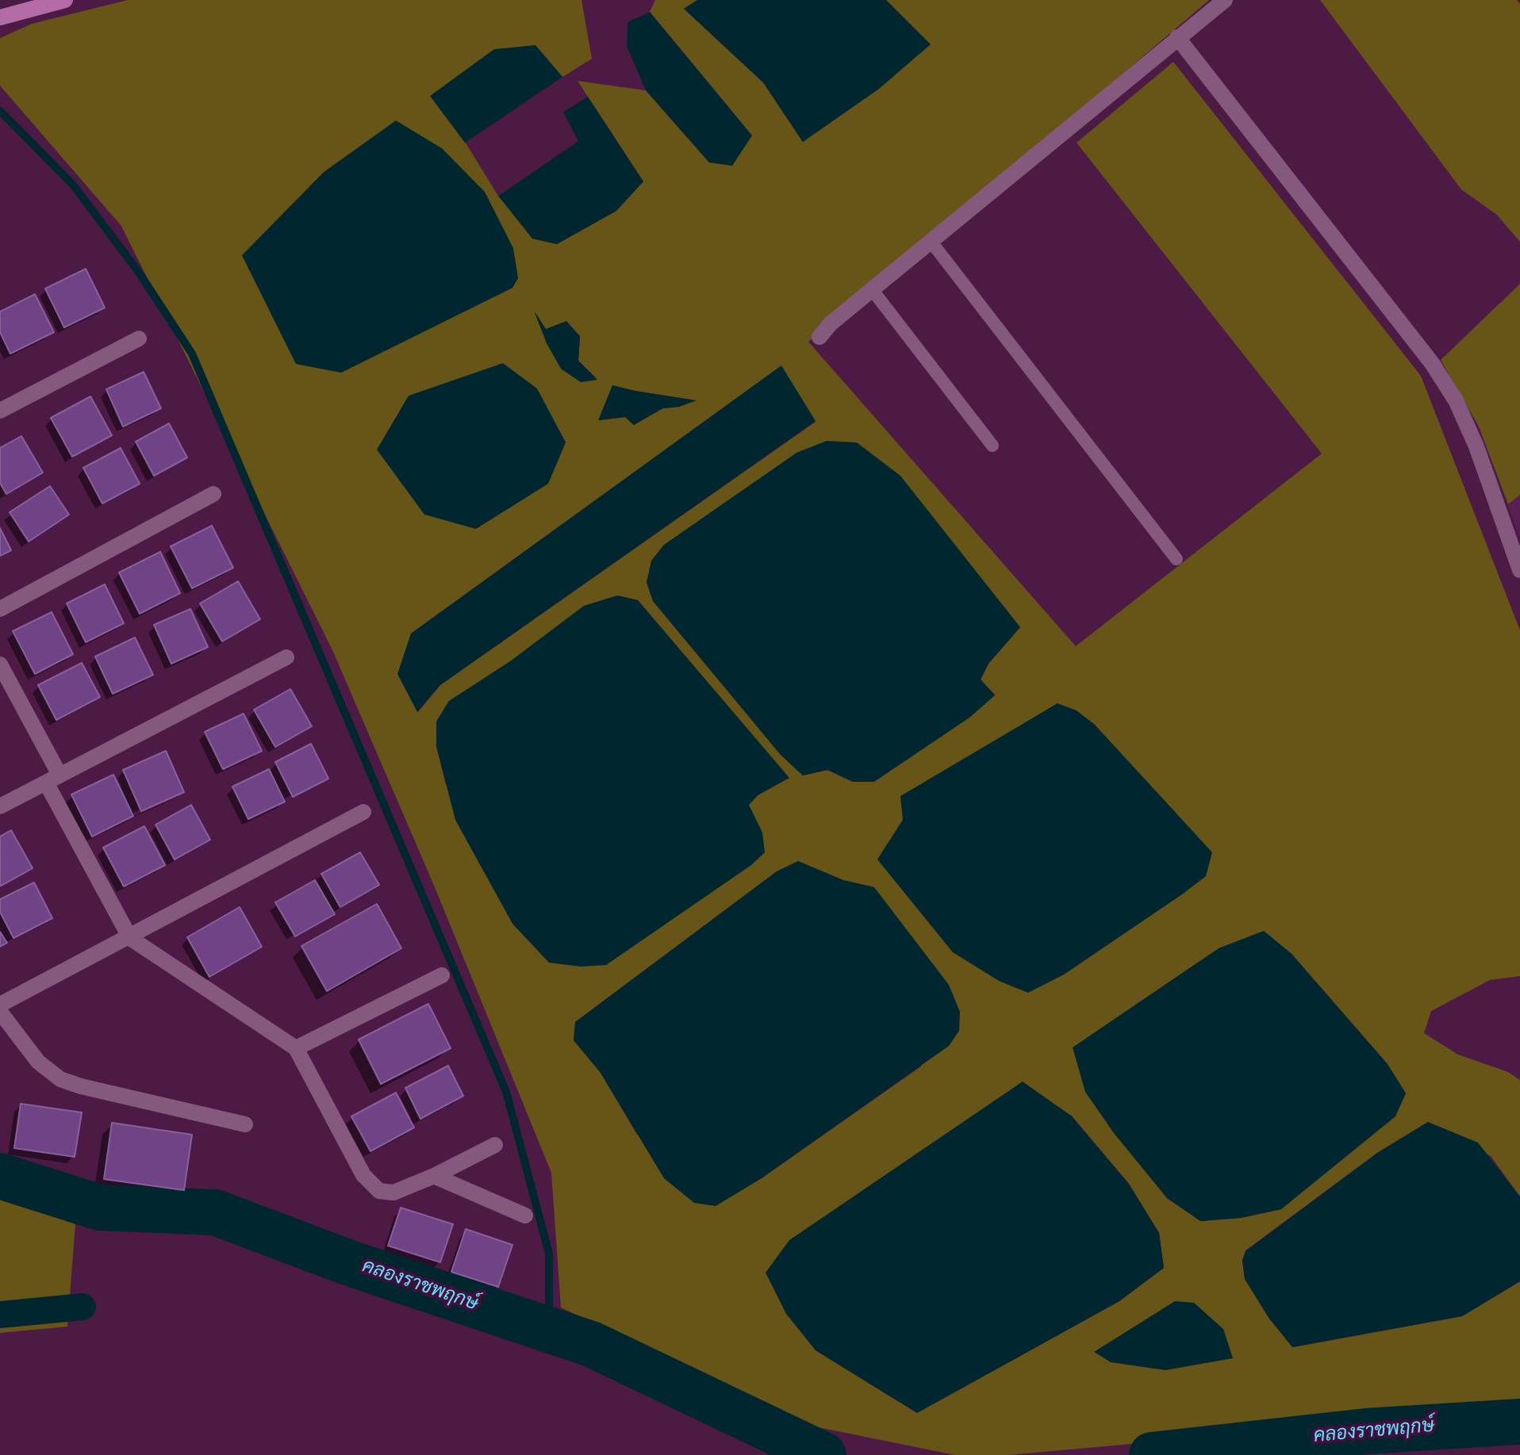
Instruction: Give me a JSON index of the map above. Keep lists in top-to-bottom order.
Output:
{
  "water": ["คลองราชพฤกษ์"]
}
